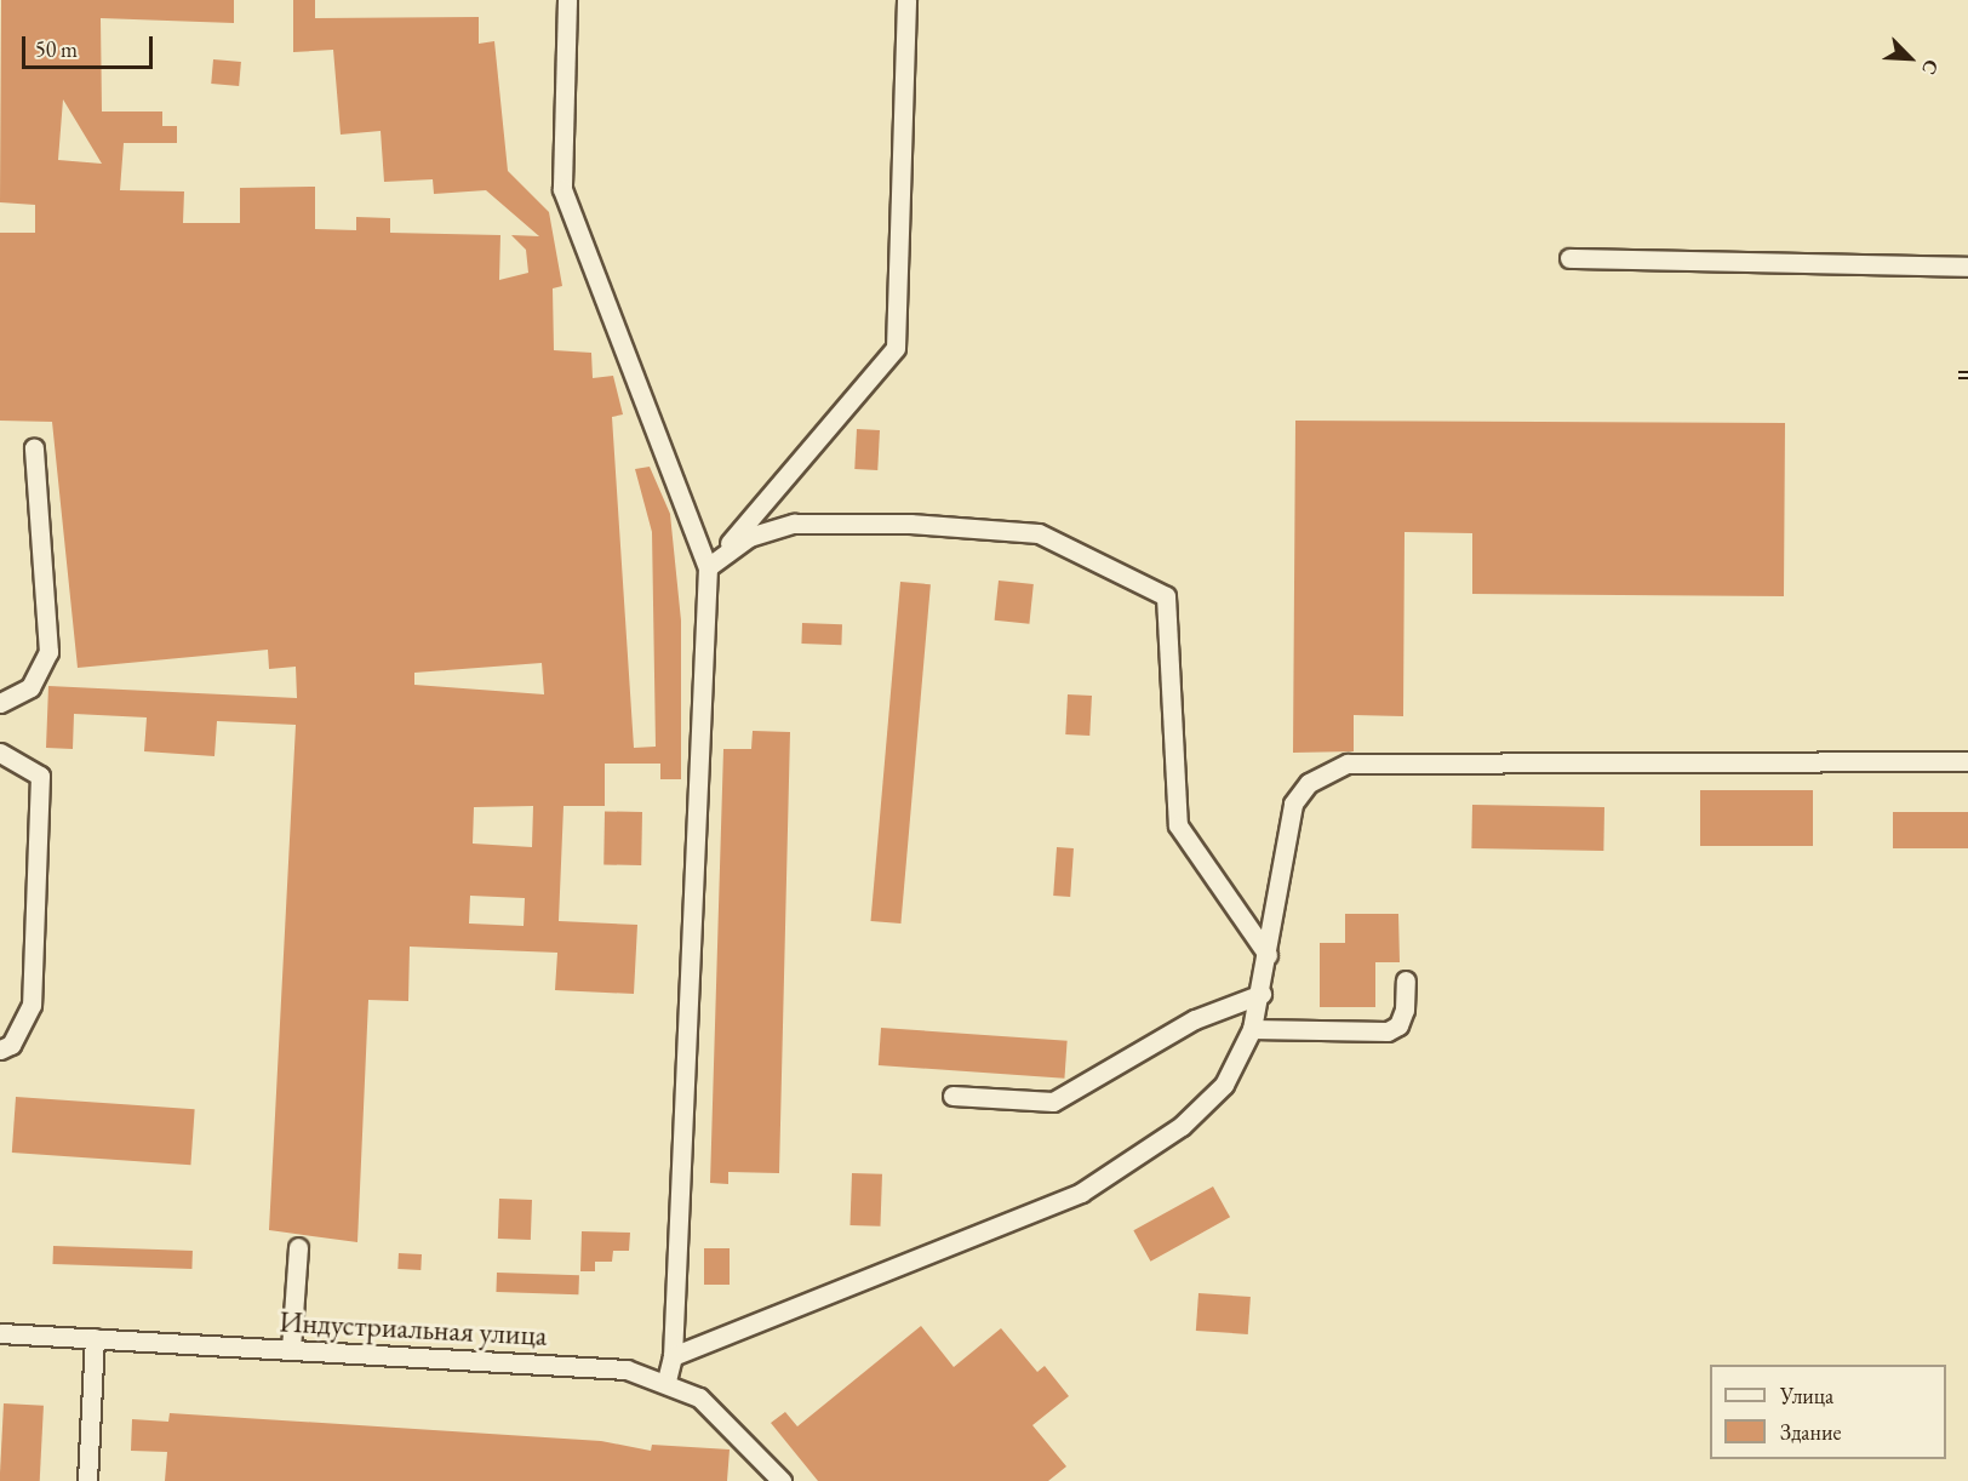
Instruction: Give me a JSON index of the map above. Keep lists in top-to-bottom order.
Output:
{
  "streets": {
    "street": ["Индустриальная улица"]
  },
  "legend": ["Улица", "Здание"],
  "scale_bar": "50 m",
  "north": "bottom right"
}
